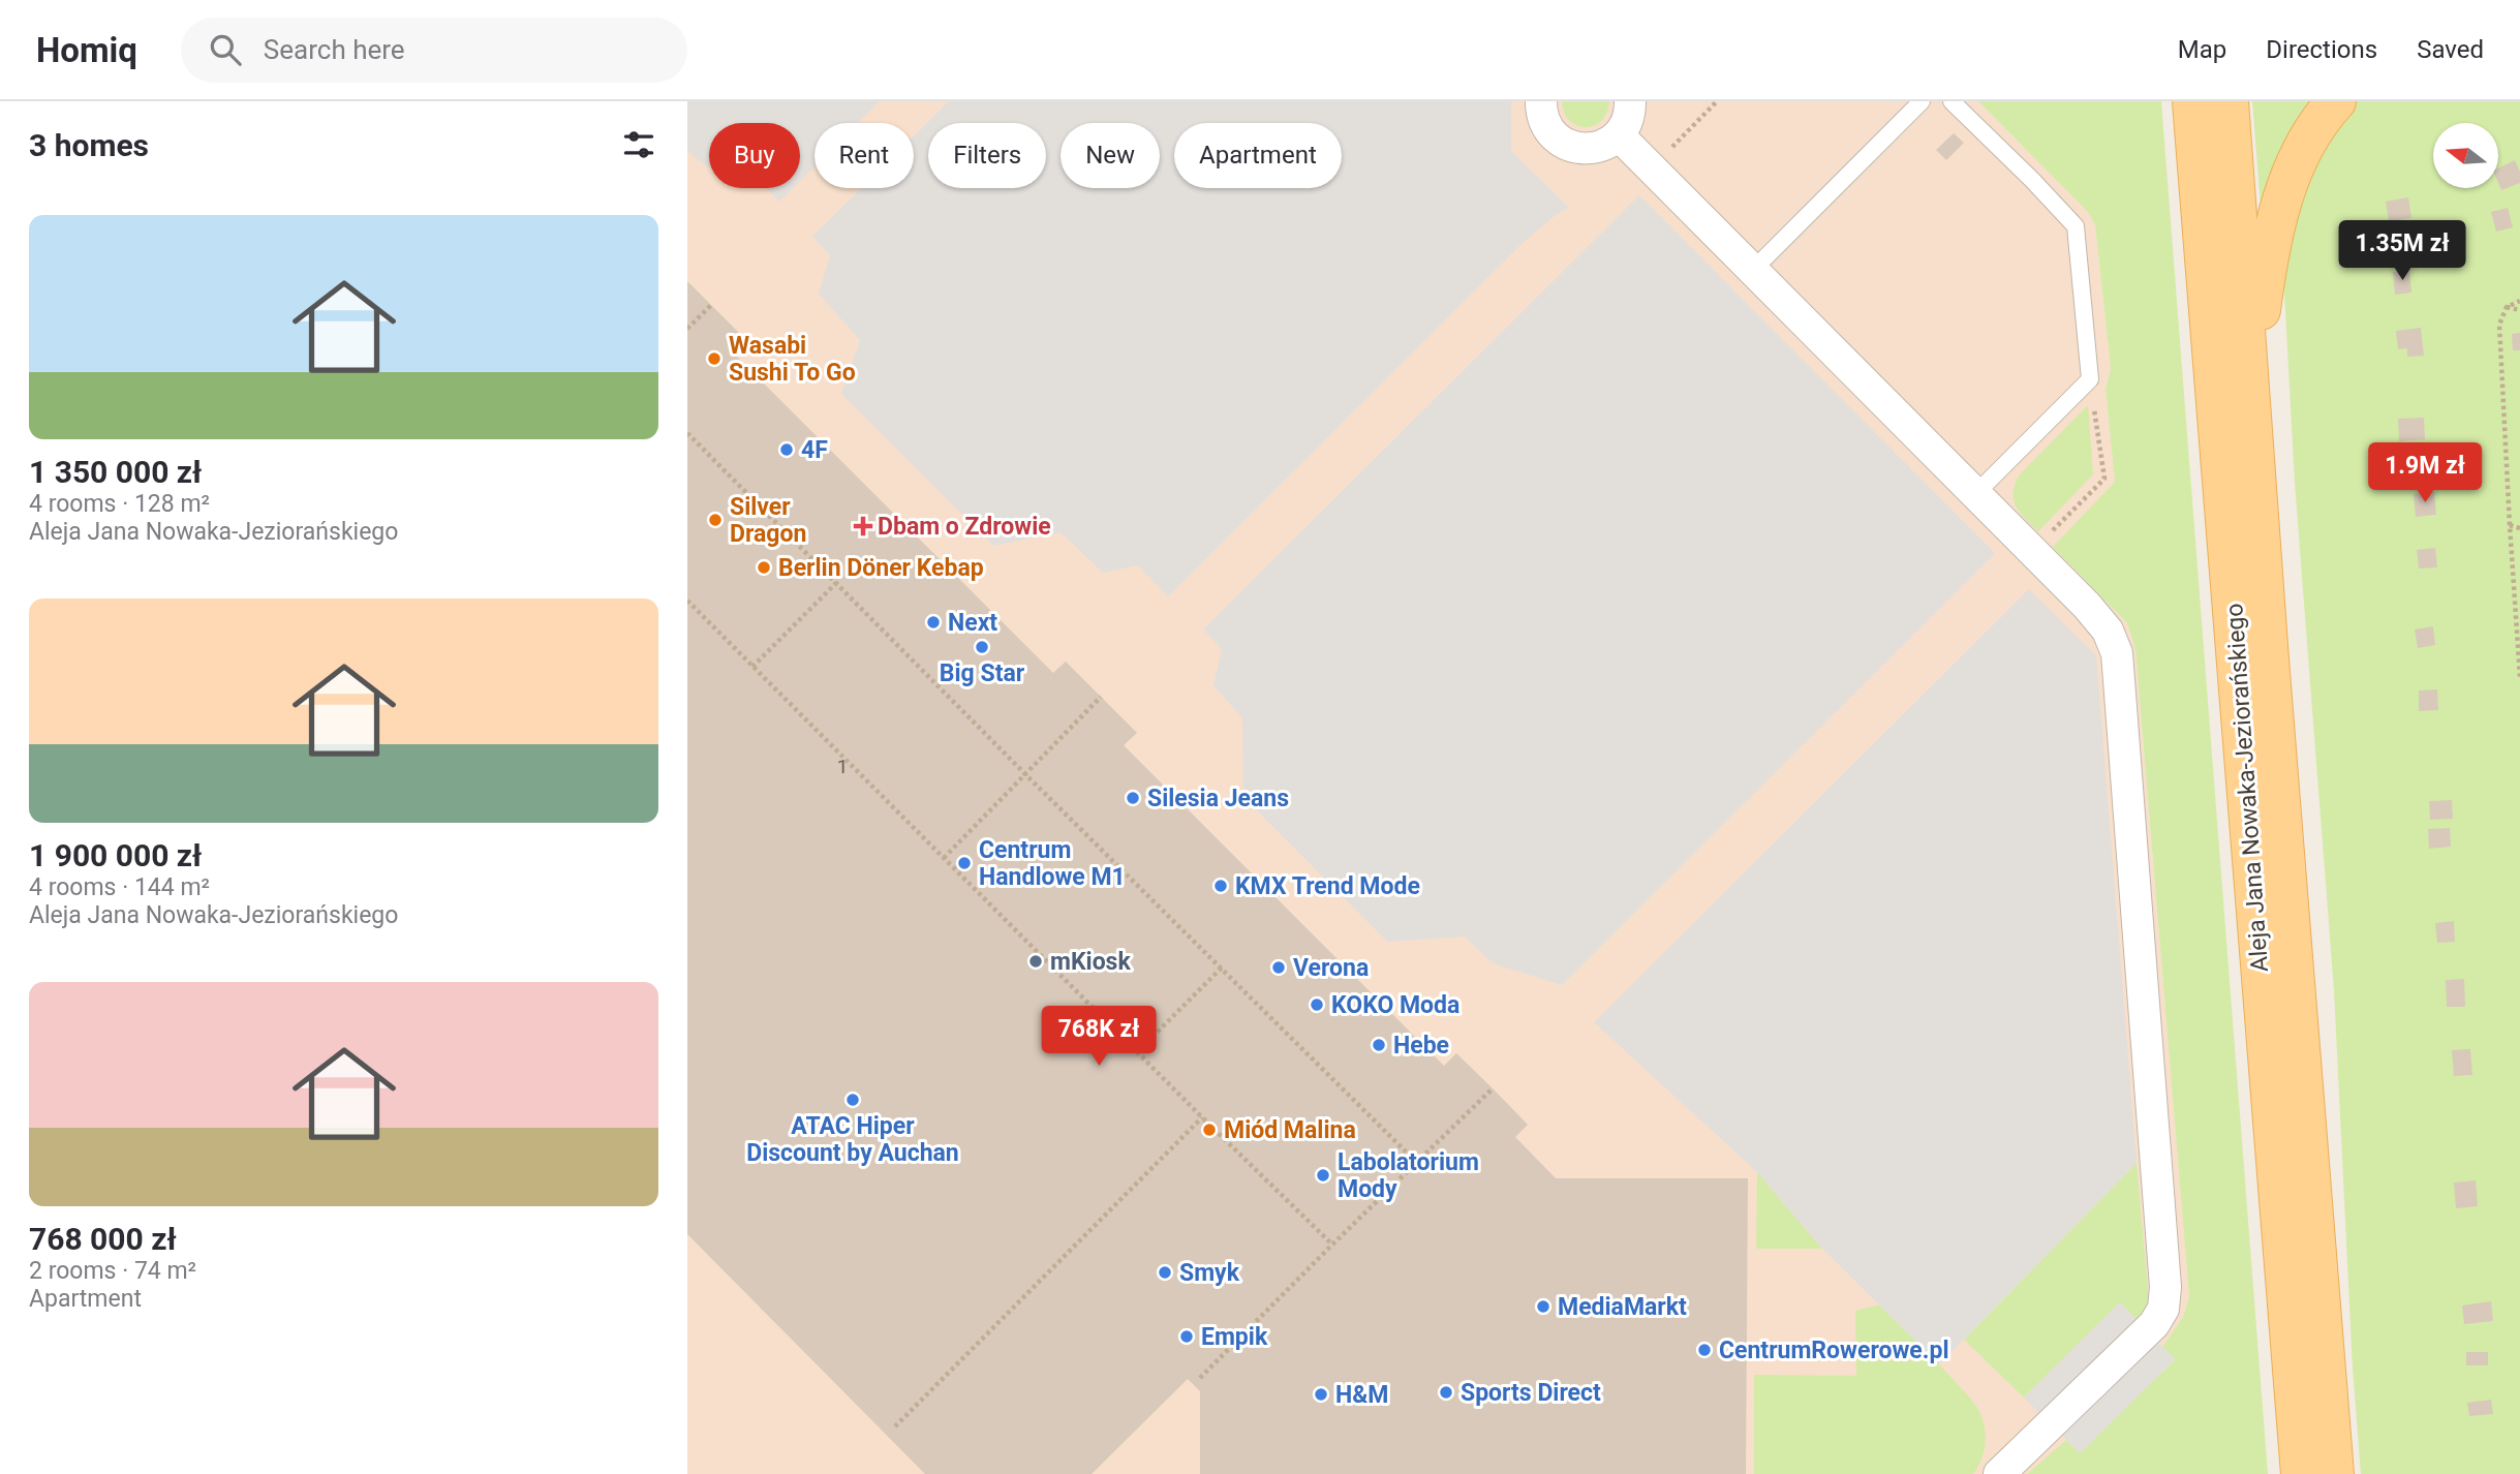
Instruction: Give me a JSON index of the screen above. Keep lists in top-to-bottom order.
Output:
{
  "streets": {
    "main road": ["Aleja Jana Nowaka-Jeziorańskiego"]
  },
  "places": {
    "other": [
      "Wasabi Sushi To Go",
      "4F",
      "Silver Dragon",
      "Berlin Döner Kebap",
      "Next",
      "Big Star",
      "Silesia Jeans",
      "Centrum Handlowe M1",
      "KMX Trend Mode",
      "mKiosk",
      "Verona",
      "KOKO Moda",
      "Hebe",
      "ATAC Hiper Discount by Auchan",
      "Miód Malina",
      "Labolatorium Mody",
      "Smyk",
      "MediaMarkt",
      "Empik",
      "CentrumRowerowe.pl",
      "Sports Direct",
      "H&M"
    ],
    "health": ["Dbam o Zdrowie"]
  },
  "house_numbers": ["1"],
  "north": "left",
  "page": {
    "header": "Homiq",
    "search": "Search here",
    "nav": ["Map", "Directions", "Saved"],
    "heading": "3 homes",
    "chip": [
      "Buy",
      "Rent",
      "Filters",
      "New",
      "Apartment"
    ],
    "list": [
      {
        "name": "1 350 000 zł",
        "note": "4 rooms · 128 m² · Aleja Jana Nowaka-Jeziorańskiego"
      },
      {
        "name": "1 900 000 zł",
        "note": "4 rooms · 144 m² · Aleja Jana Nowaka-Jeziorańskiego"
      },
      {
        "name": "768 000 zł",
        "note": "2 rooms · 74 m² · Apartment"
      }
    ],
    "price": ["1.35M zł", "1.9M zł", "768K zł"]
  }
}
